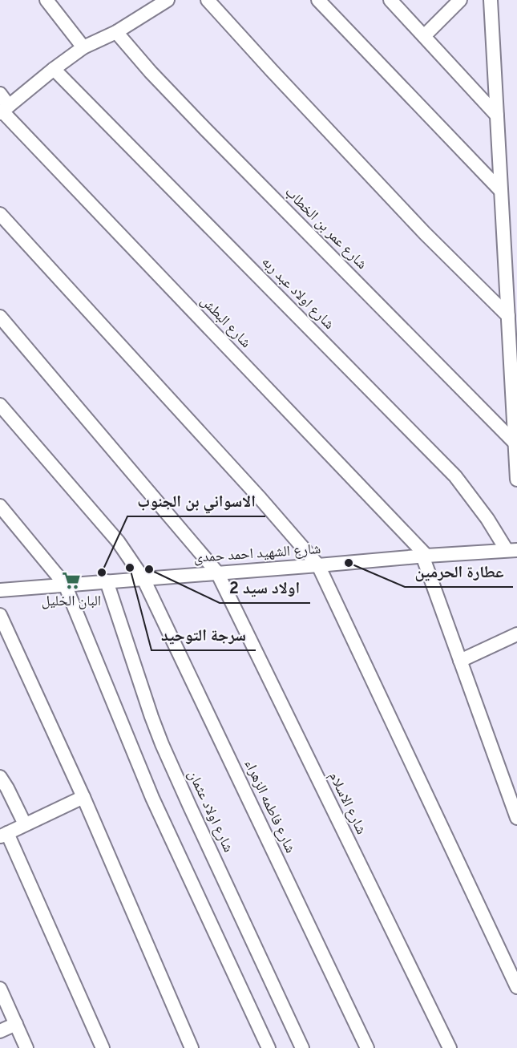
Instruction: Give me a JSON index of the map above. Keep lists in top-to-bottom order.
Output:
{
  "streets": {
    "street": [
      "شارع عمر بن الخطاب",
      "شارع اولاد عبد ربه",
      "شارع البطش",
      "شارع الشهيد احمد حمدى",
      "شارع الاسلام",
      "شارع فاطمه الزهراء",
      "شارع اولاد عثمان"
    ]
  },
  "crossings": [
    ["شارع اولاد عبد ربه", "شارع الشهيد احمد حمدى"],
    ["شارع البطش", "شارع الشهيد احمد حمدى"],
    ["شارع الشهيد احمد حمدى", "شارع الاسلام"],
    ["شارع الشهيد احمد حمدى", "شارع فاطمه الزهراء"],
    ["شارع الشهيد احمد حمدى", "شارع اولاد عثمان"]
  ],
  "places": {
    "other": [
      "عطارة الحرمين",
      "سرجة التوحيد",
      "اولاد سيد 2",
      "الاسواني بن الجنوب"
    ],
    "supermarket": ["البان الخليل"]
  }
}
